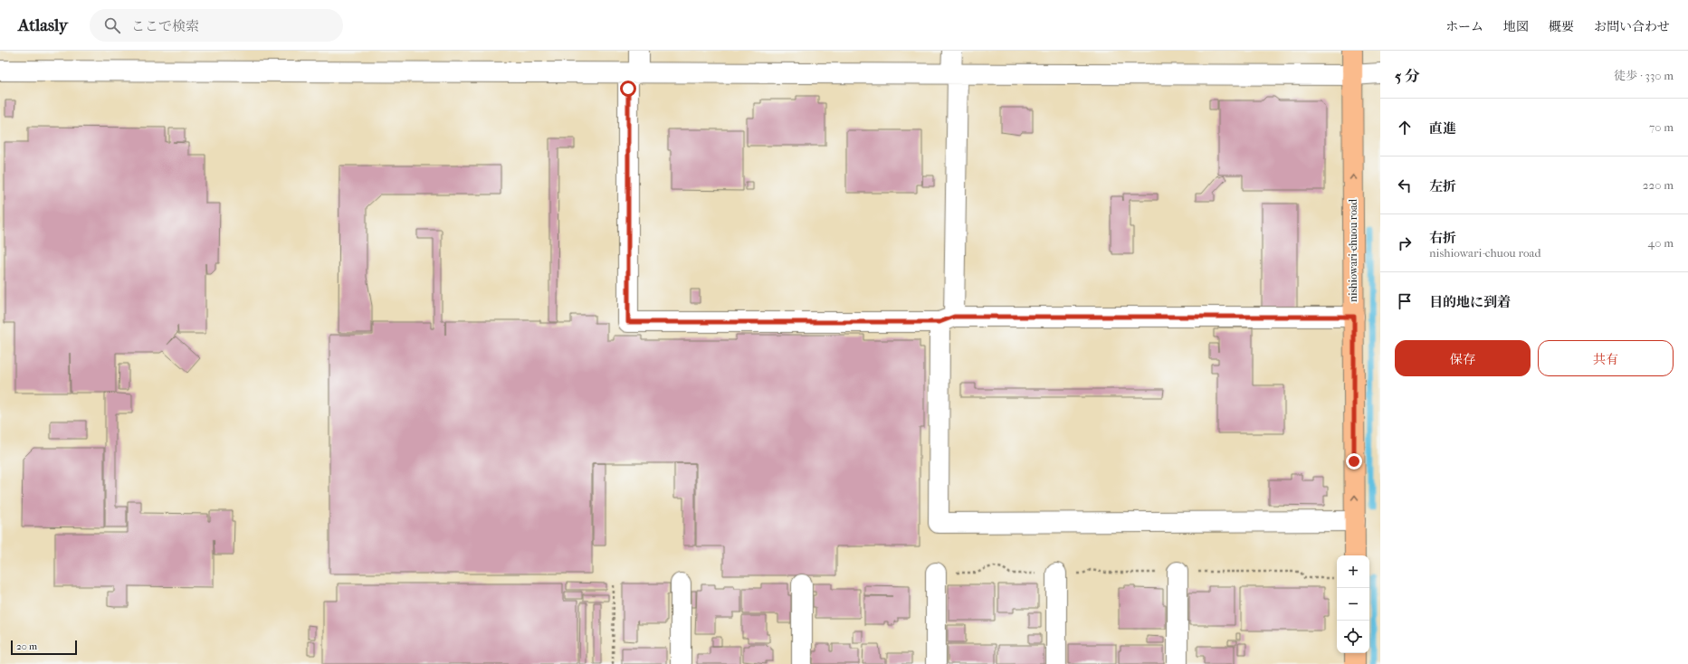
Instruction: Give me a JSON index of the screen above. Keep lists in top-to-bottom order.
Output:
{
  "streets": {
    "main road": ["nishiowari-chuou road"]
  },
  "one_way": ["nishiowari-chuou road"],
  "scale_bar": "20 m",
  "page": {
    "header": "Atlasly",
    "search": "ここで検索",
    "nav": [
      "ホーム",
      "地図",
      "概要",
      "お問い合わせ"
    ],
    "heading": ["5 分", "徒歩 · 330 m"],
    "list": [
      ["直進", "70 m"],
      ["左折", "220 m"],
      ["右折", "nishiowari-chuou road", "40 m"],
      "目的地に到着"
    ],
    "buttons": ["保存", "共有"],
    "map_buttons": ["+", "−"],
    "scale": "20 m"
  }
}
